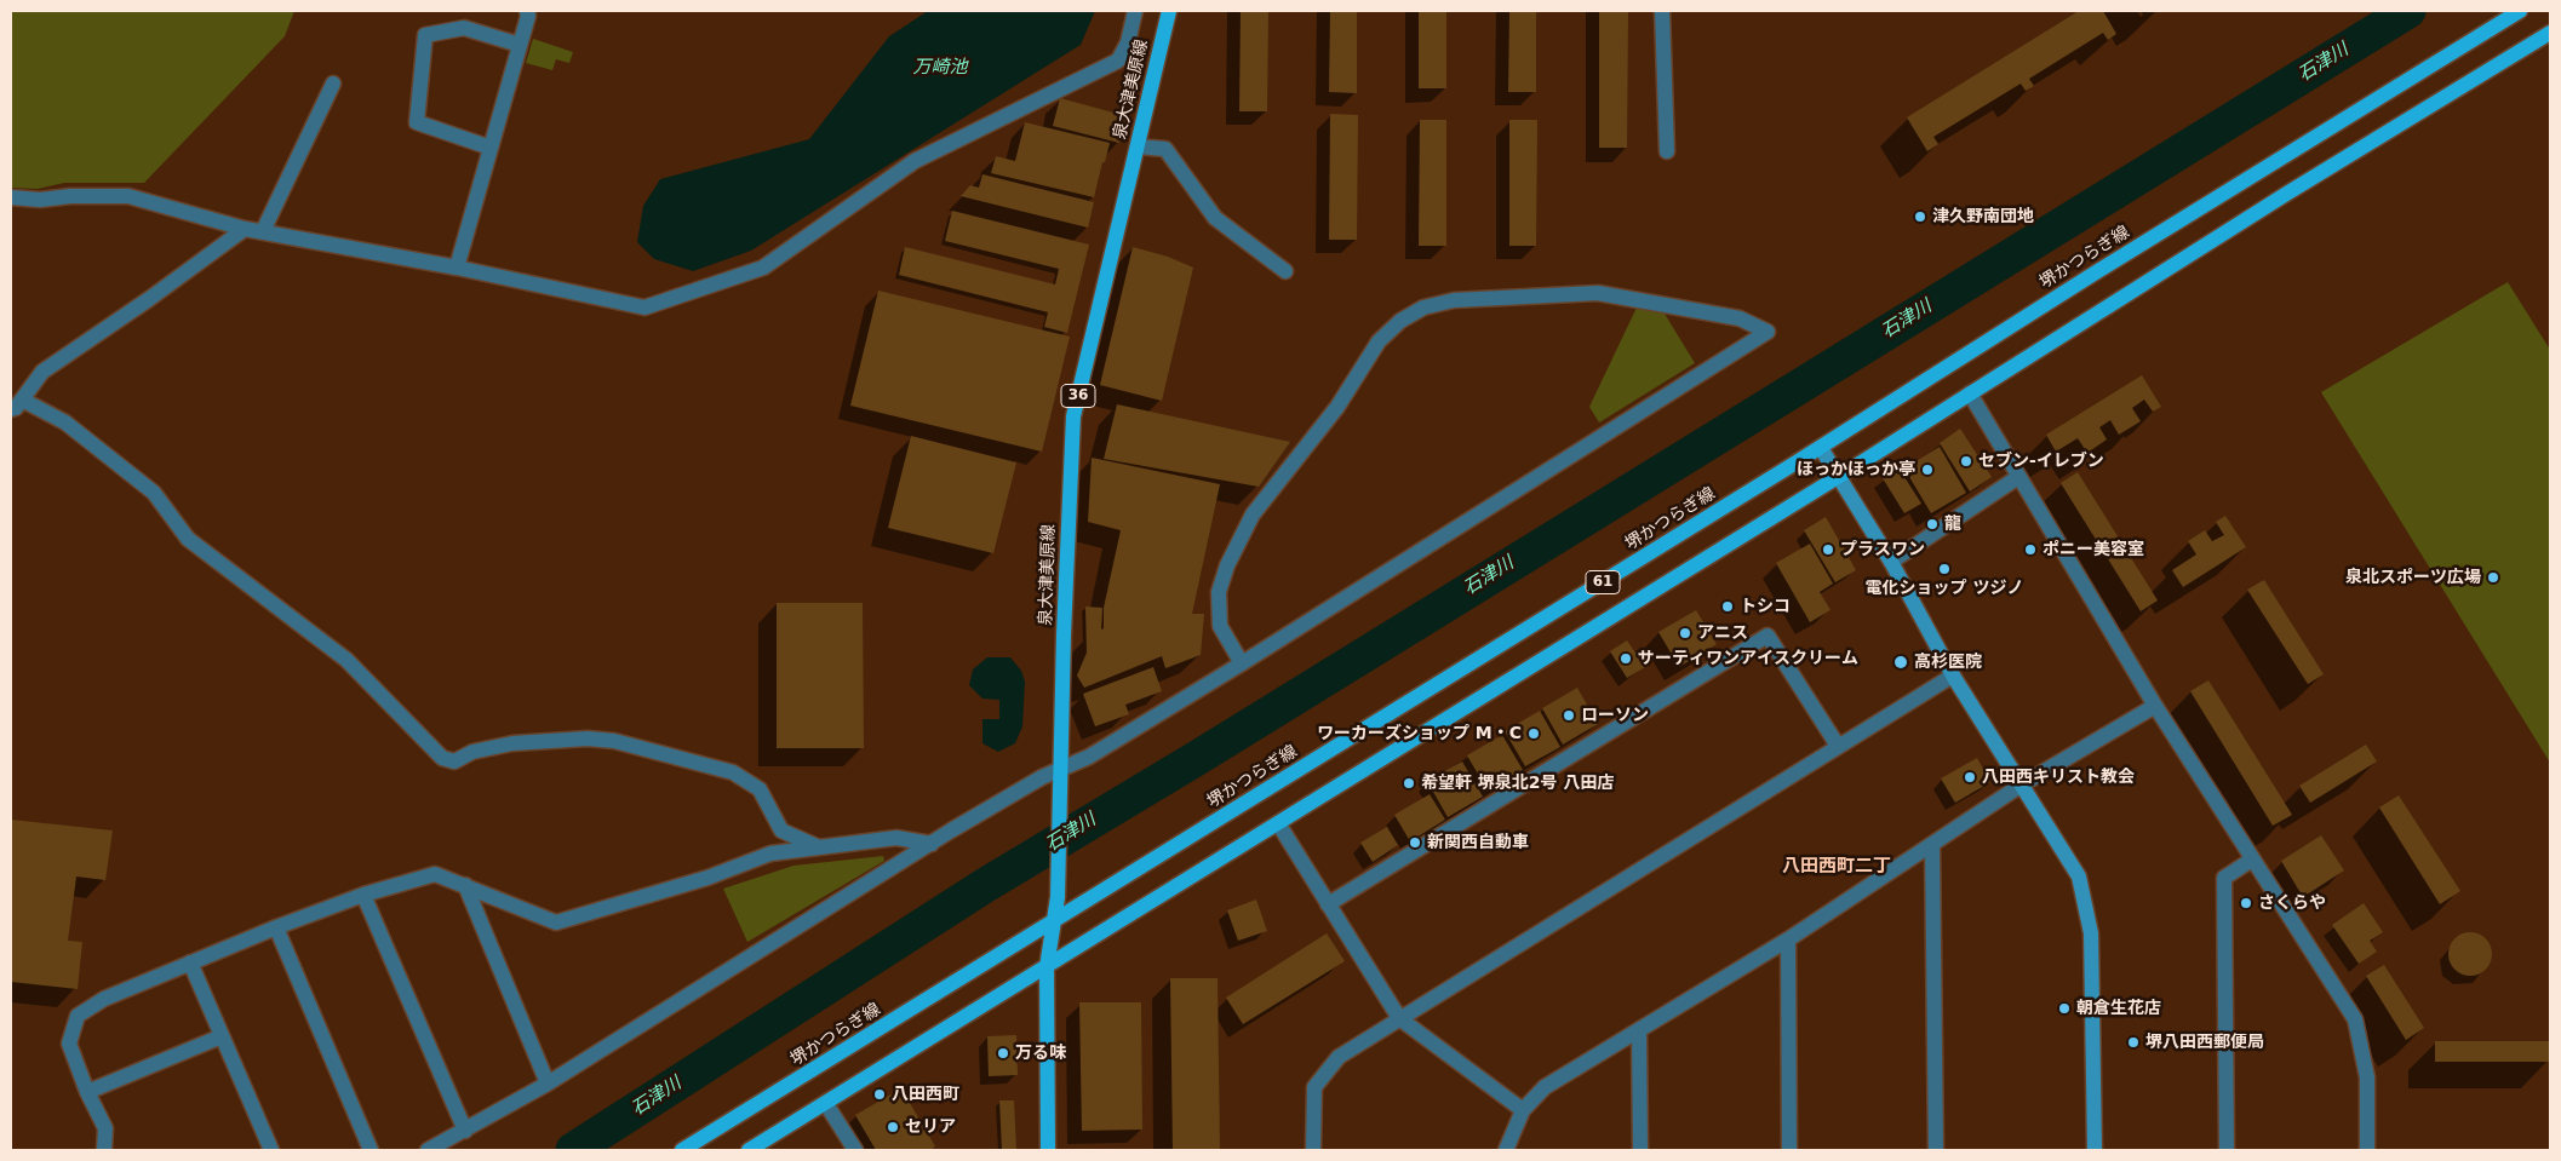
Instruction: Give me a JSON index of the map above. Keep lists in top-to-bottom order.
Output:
{
  "streets": {
    "main road": [
      "泉大津美原線",
      "堺かつらぎ線",
      "36",
      "61"
    ]
  },
  "crossings": [
    ["泉大津美原線", "堺かつらぎ線"],
    ["泉大津美原線", "61"]
  ],
  "districts": ["八田西町二丁"],
  "water": ["石津川", "万崎池"],
  "places": [
    "津久野南団地",
    "セブン-イレブン",
    "ほっかほっか亭",
    "龍",
    "プラスワン",
    "ポニー美容室",
    "電化ショップ ツジノ",
    "泉北スポーツ広場",
    "トシコ",
    "アニス",
    "サーティワンアイスクリーム",
    "高杉医院",
    "ローソン",
    "ワーカーズショップ M・C",
    "八田西キリスト教会",
    "希望軒 堺泉北2号 八田店",
    "新関西自動車",
    "さくらや",
    "朝倉生花店",
    "堺八田西郵便局",
    "万る味",
    "八田西町",
    "セリア"
  ]
}
